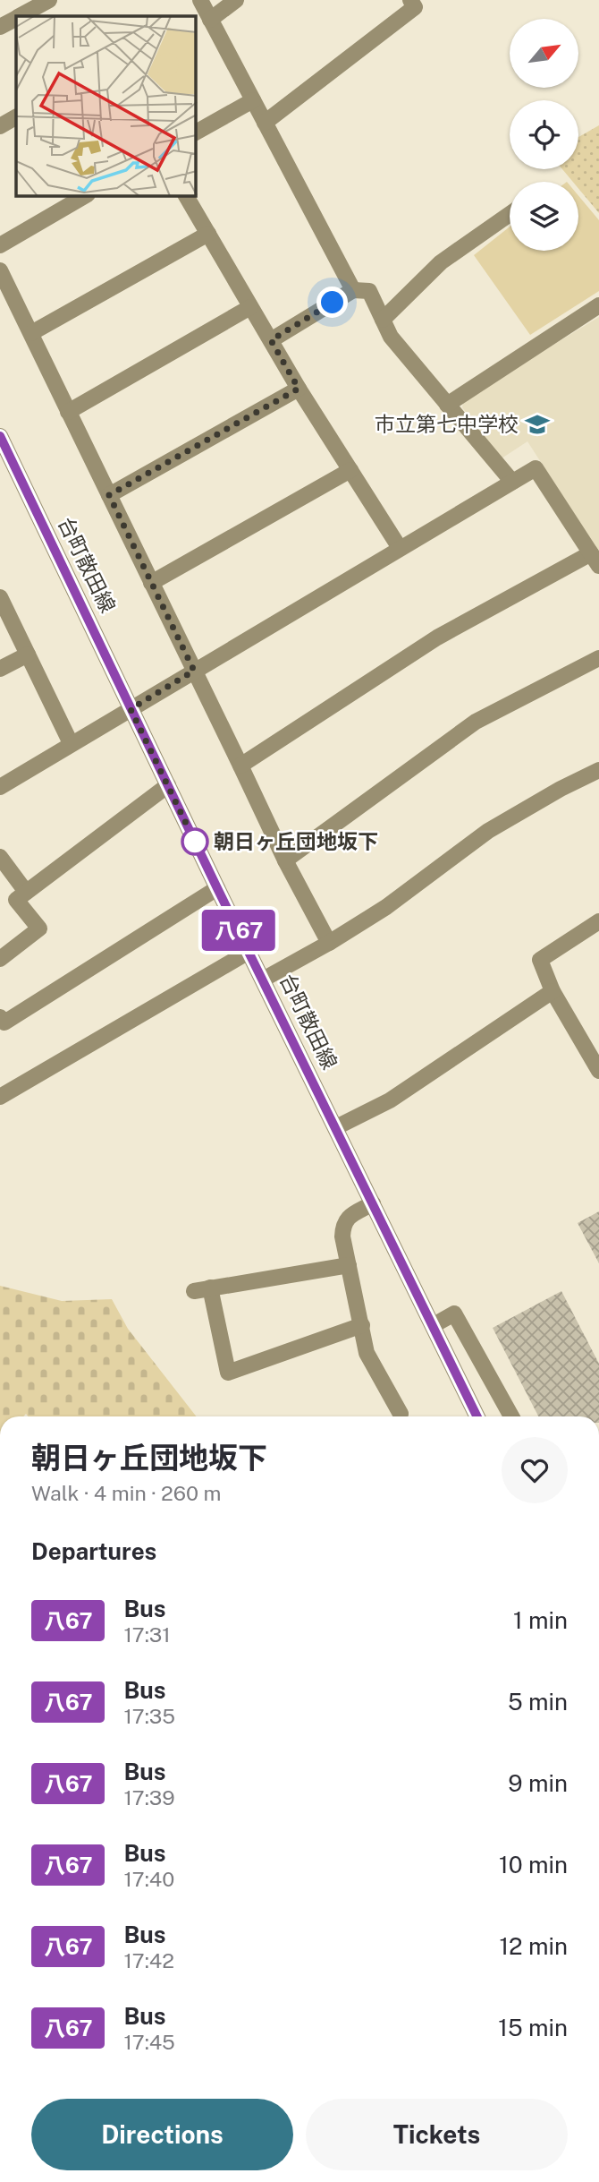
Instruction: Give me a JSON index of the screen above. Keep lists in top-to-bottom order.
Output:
{
  "streets": {
    "street": ["台町散田線"]
  },
  "places": {
    "school or university": ["市立第七中学校"],
    "other": ["朝日ヶ丘団地坂下"]
  },
  "lines": ["bus line 八67"],
  "north": "top right",
  "page": {
    "on_map": "八67",
    "heading": [
      ["朝日ヶ丘団地坂下", "Walk · 4 min · 260 m"],
      "Departures"
    ],
    "list": [
      {
        "mark": "八67",
        "name": "Bus",
        "note": "17:31",
        "value": "1 min"
      },
      {
        "mark": "八67",
        "name": "Bus",
        "note": "17:35",
        "value": "5 min"
      },
      {
        "mark": "八67",
        "name": "Bus",
        "note": "17:39",
        "value": "9 min"
      },
      {
        "mark": "八67",
        "name": "Bus",
        "note": "17:40",
        "value": "10 min"
      },
      {
        "mark": "八67",
        "name": "Bus",
        "note": "17:42",
        "value": "12 min"
      },
      {
        "mark": "八67",
        "name": "Bus",
        "note": "17:45",
        "value": "15 min"
      }
    ],
    "buttons": ["Directions", "Tickets"]
  }
}
